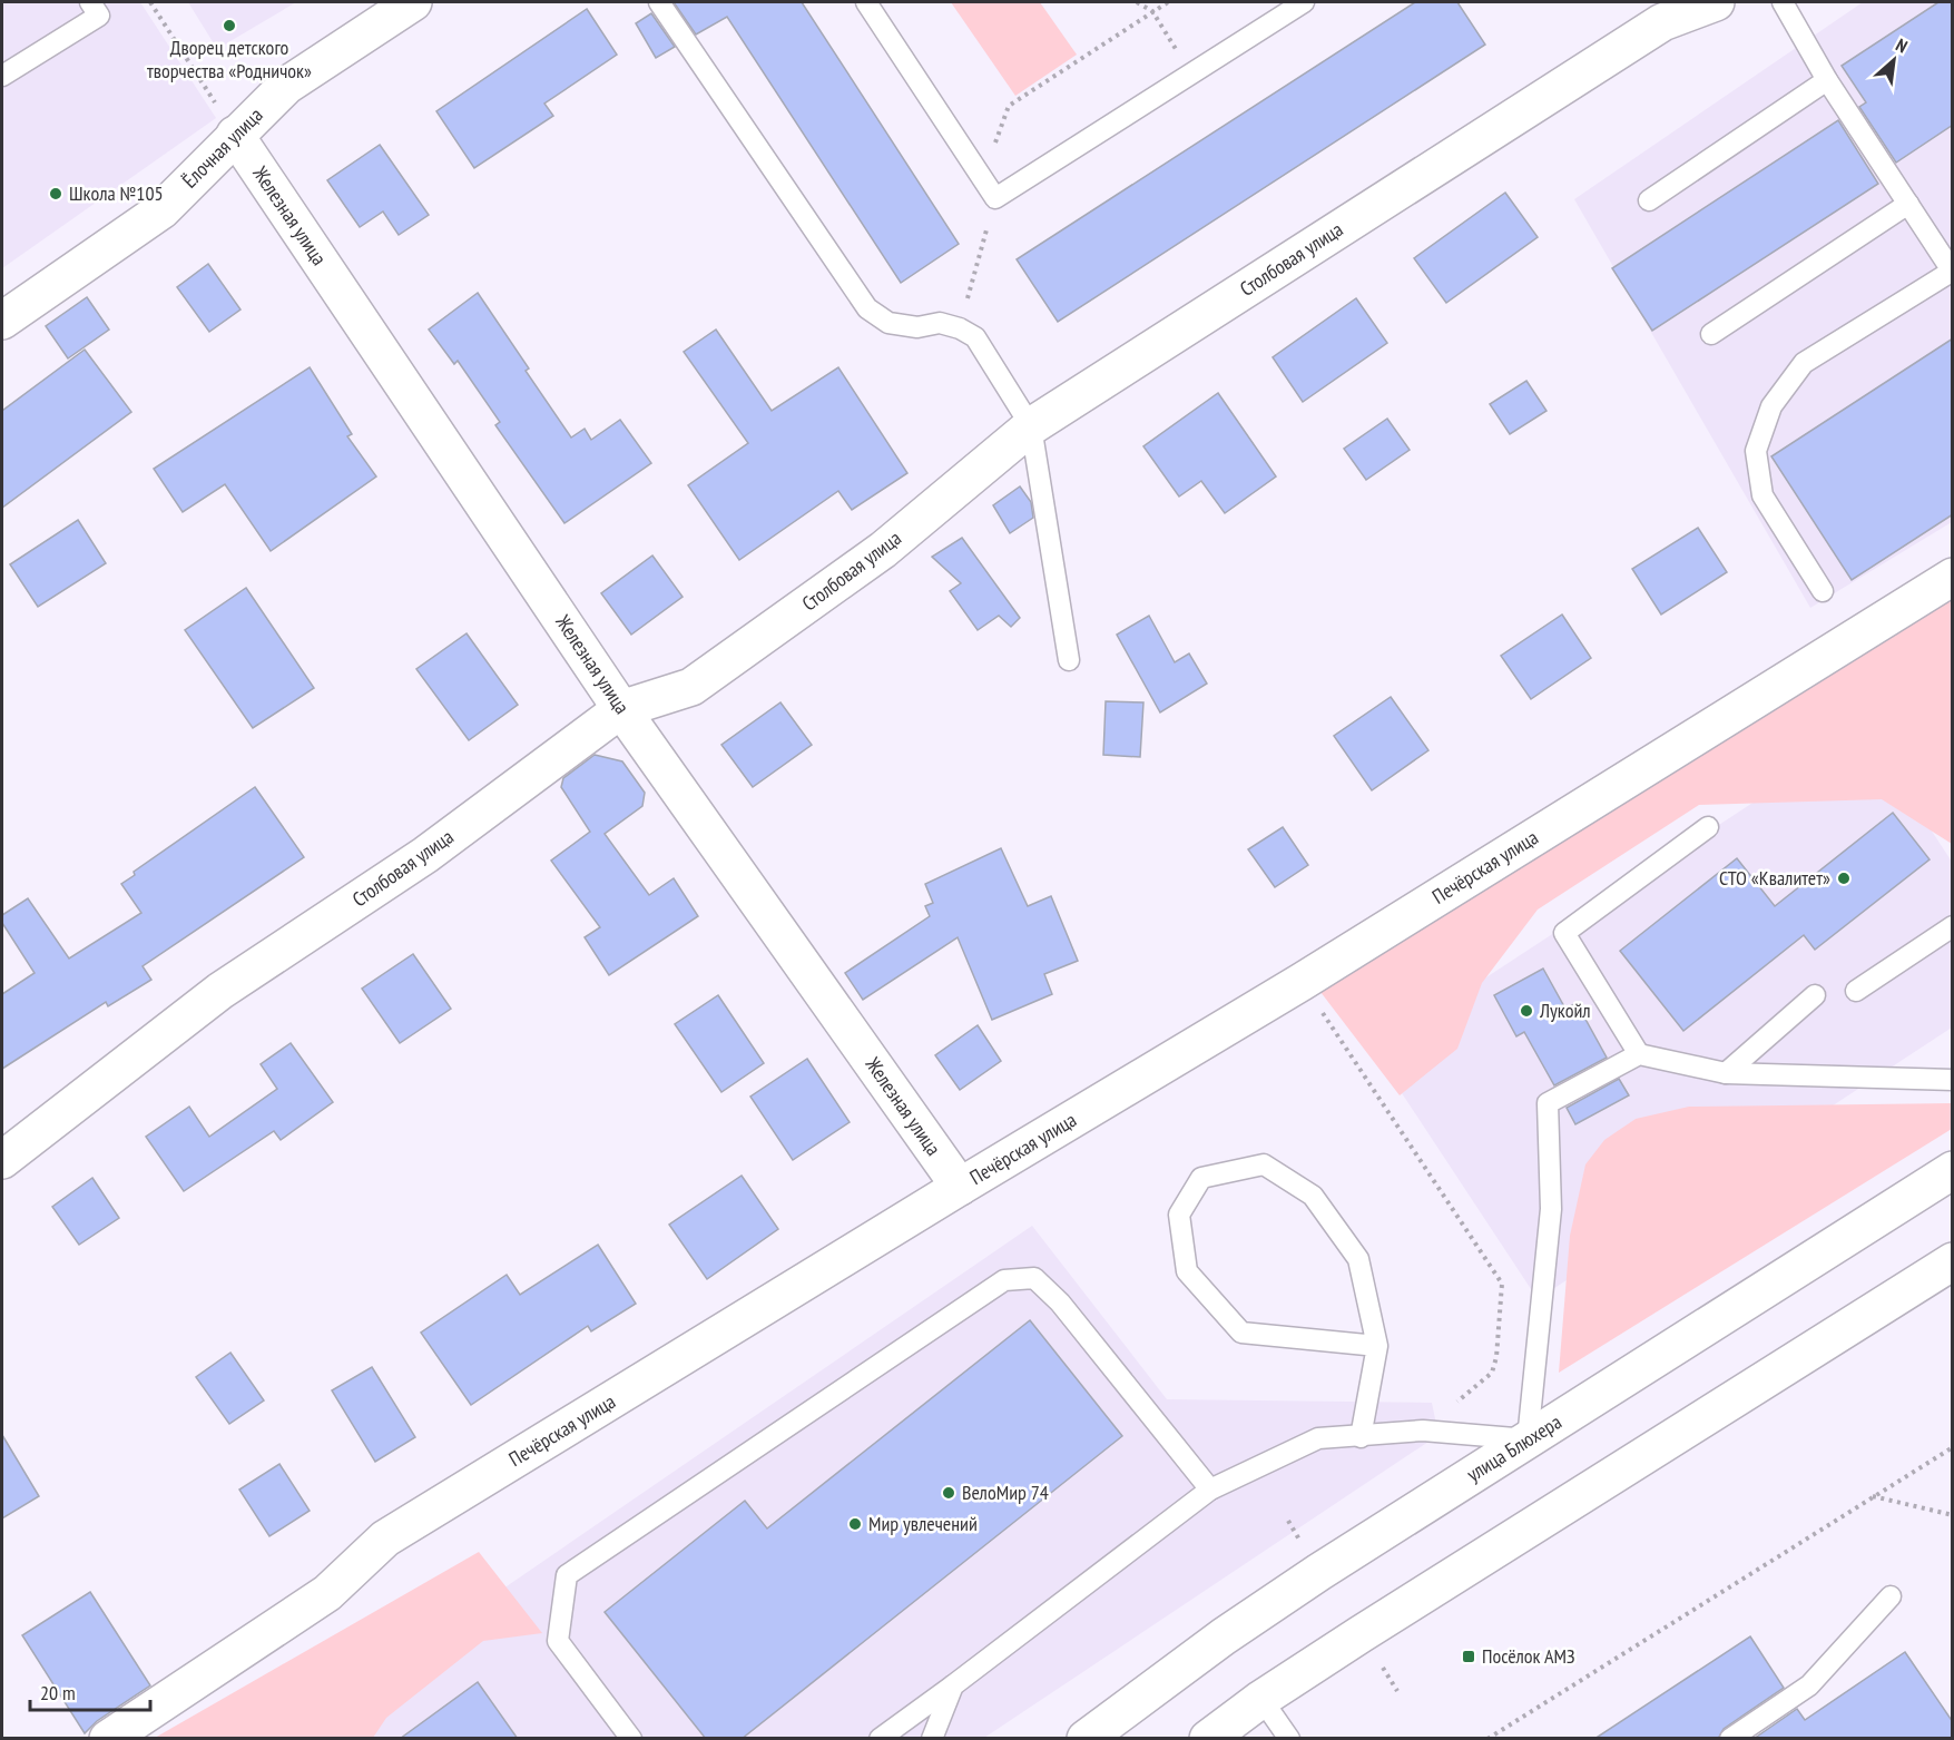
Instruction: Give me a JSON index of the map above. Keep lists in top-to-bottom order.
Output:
{
  "streets": {
    "street": [
      "Ёлочная улица",
      "Железная улица",
      "Столбовая улица",
      "Печёрская улица",
      "улица Блюхера"
    ]
  },
  "crossings": [
    ["Ёлочная улица", "Железная улица"],
    ["Железная улица", "Столбовая улица"],
    ["Железная улица", "Печёрская улица"]
  ],
  "places": {
    "other": [
      "Дворец детского творчества «Родничок»",
      "Школа №105",
      "СТО «Квалитет»",
      "Лукойл",
      "ВелоМир 74",
      "Мир увлечений"
    ],
    "transit": ["Посёлок АМЗ"]
  },
  "scale_bar": "20 m",
  "north": "top right"
}
